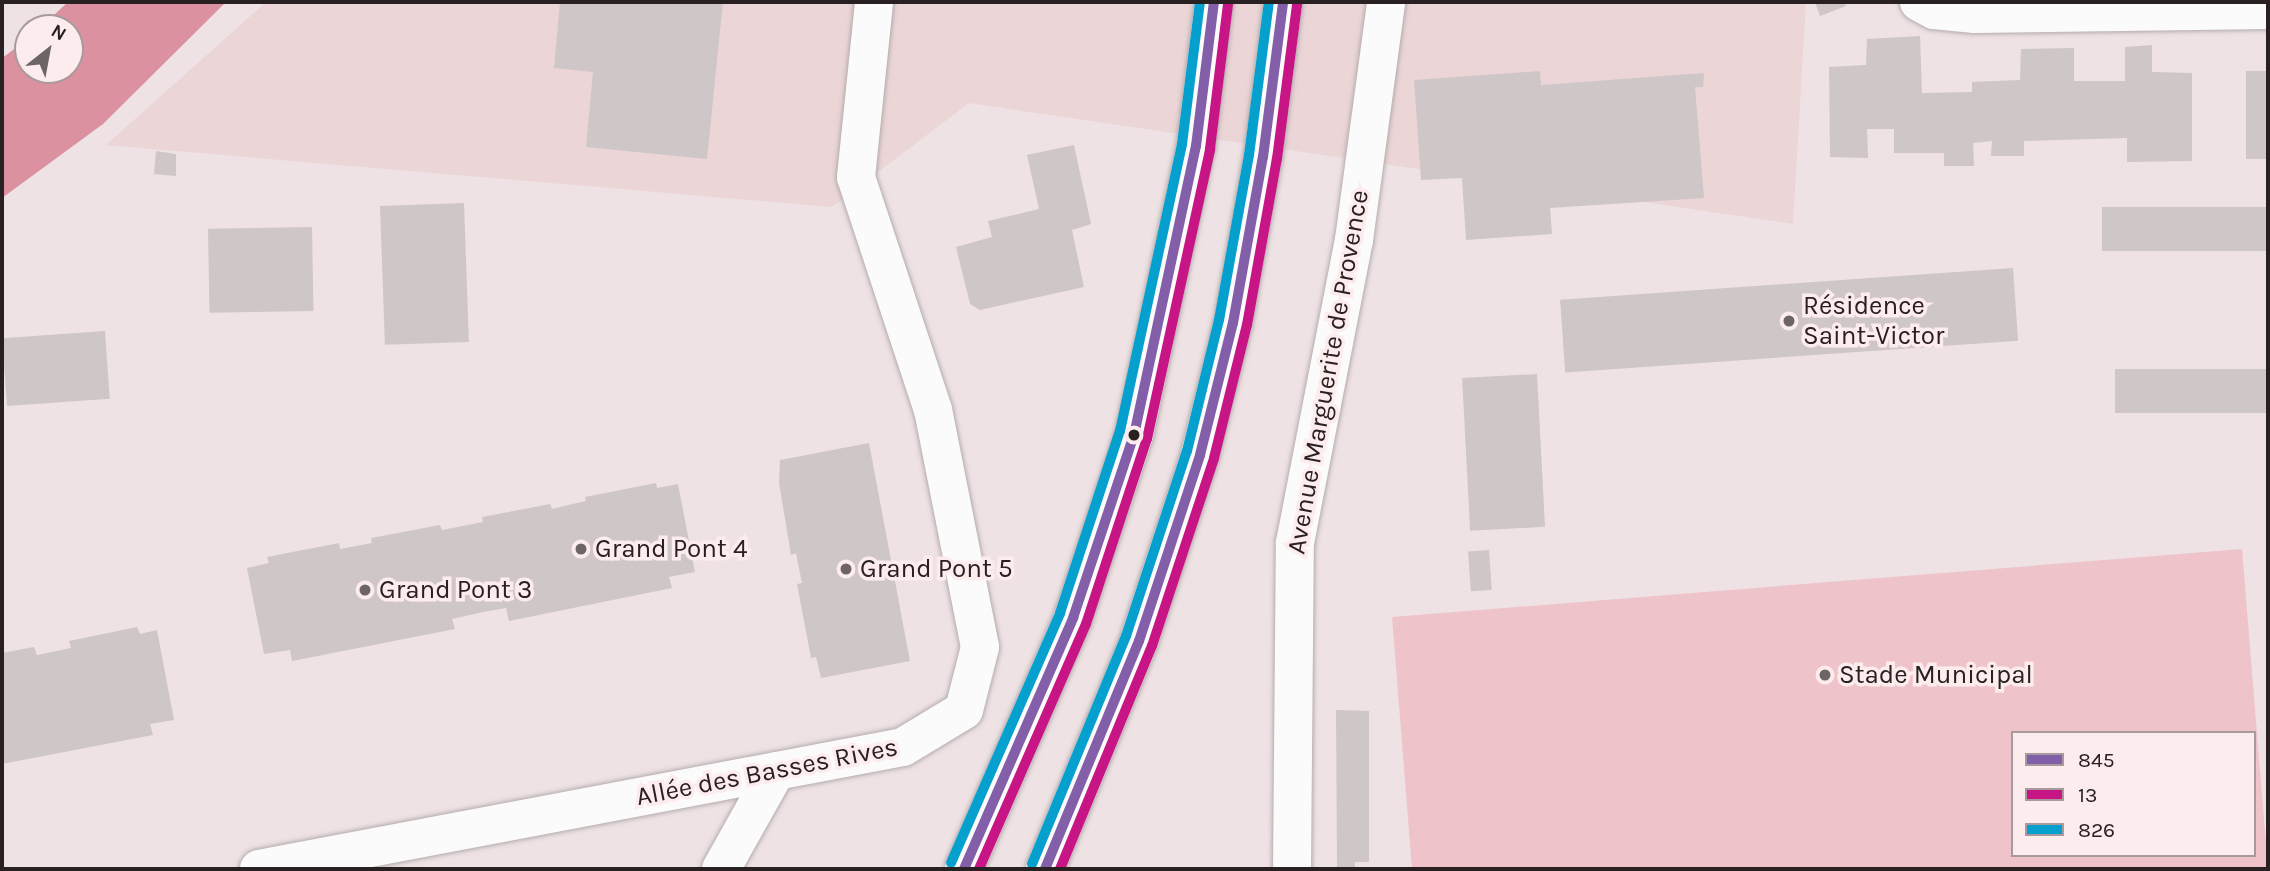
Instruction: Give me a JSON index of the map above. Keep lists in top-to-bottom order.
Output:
{
  "streets": {
    "street": ["Avenue Marguerite de Provence", "Allée des Basses Rives"]
  },
  "places": [
    "Résidence Saint-Victor",
    "Grand Pont 4",
    "Grand Pont 5",
    "Grand Pont 3",
    "Stade Municipal"
  ],
  "lines": ["transit line 845", "transit line 826", "transit line 13"],
  "legend": ["845", "13", "826"],
  "north": "top right"
}
